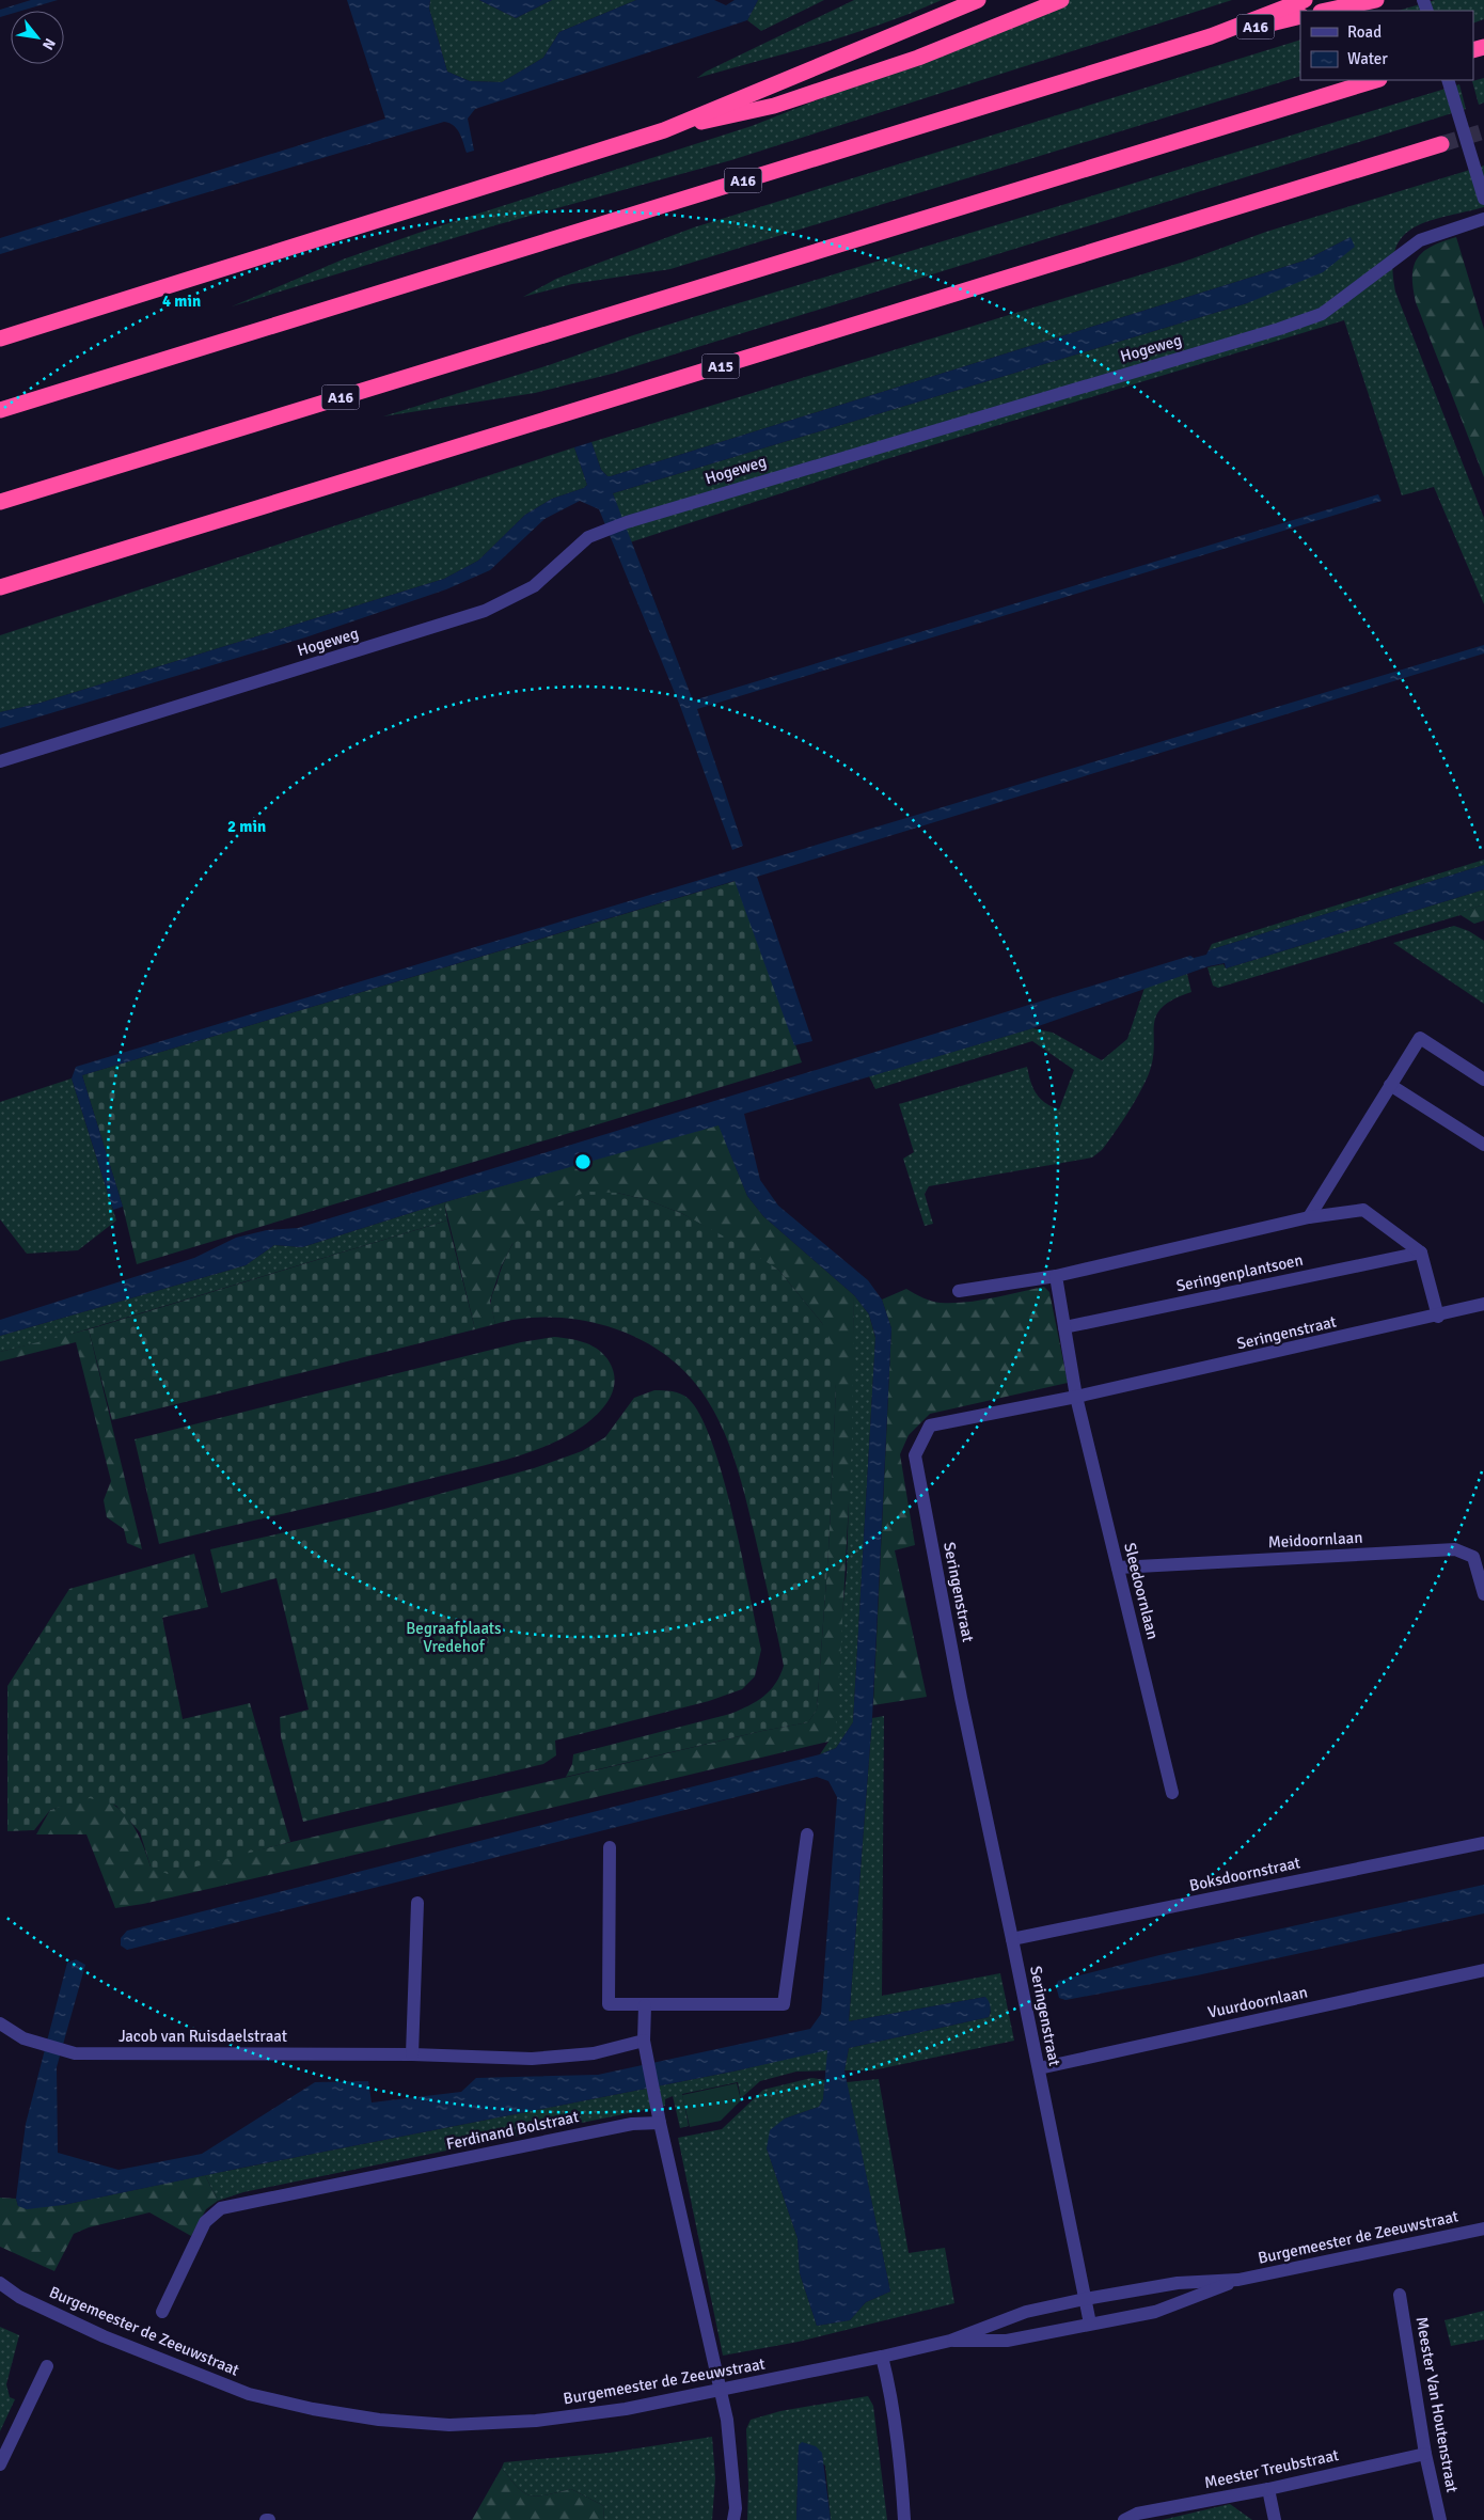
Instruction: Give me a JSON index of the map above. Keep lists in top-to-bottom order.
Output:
{
  "streets": {
    "highway": ["A16", "A15"],
    "street": [
      "Hogeweg",
      "Seringenplantsoen",
      "Seringenstraat",
      "Meidoornlaan",
      "Sleedoornlaan",
      "Boksdoornstraat",
      "Vuurdoornlaan",
      "Jacob van Ruisdaelstraat",
      "Ferdinand Bolstraat",
      "Burgemeester de Zeeuwstraat",
      "Meester Van Houtenstraat",
      "Meester Treubstraat"
    ]
  },
  "crossings": [
    ["Seringenstraat", "Sleedoornlaan"],
    ["Seringenstraat", "Boksdoornstraat"],
    ["Seringenstraat", "Vuurdoornlaan"],
    ["Seringenstraat", "Burgemeester de Zeeuwstraat"],
    ["Meidoornlaan", "Sleedoornlaan"],
    ["Meester Van Houtenstraat", "Meester Treubstraat"]
  ],
  "parks": ["Begraafplaats Vredehof"],
  "legend": ["Road", "Water"],
  "north": "bottom right",
  "rings": ["4 min", "2 min"]
}
